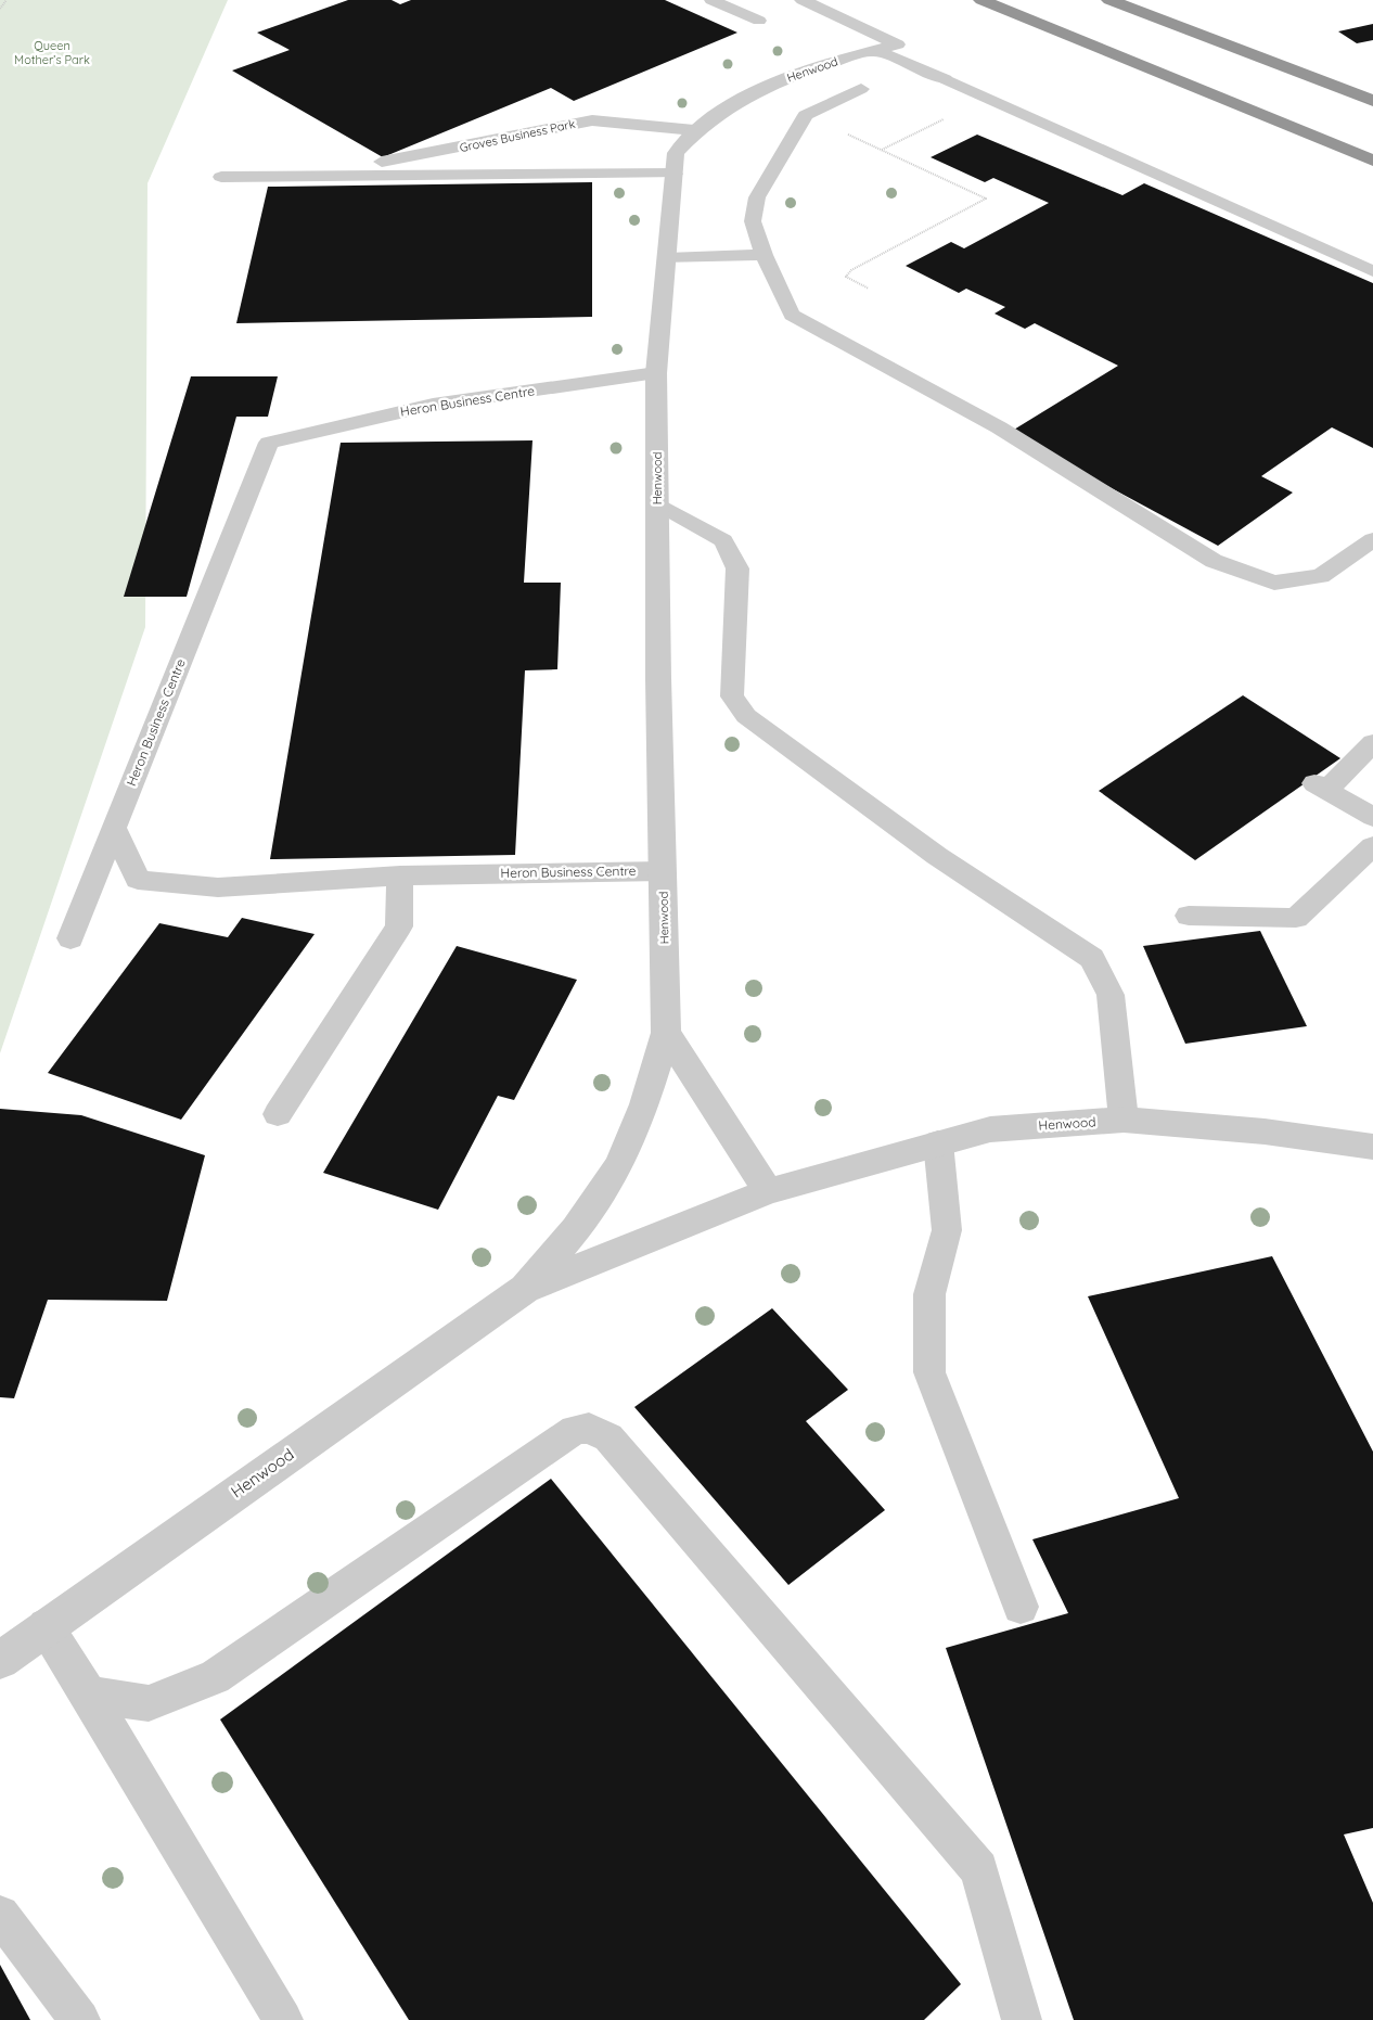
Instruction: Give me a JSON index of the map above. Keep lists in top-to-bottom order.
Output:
{
  "streets": {
    "street": ["Henwood"],
    "lane": ["Groves Business Park", "Heron Business Centre"]
  },
  "crossings": [
    ["Henwood", "Groves Business Park"],
    ["Henwood", "Heron Business Centre"]
  ],
  "parks": ["Queen Mother’s Park"]
}
